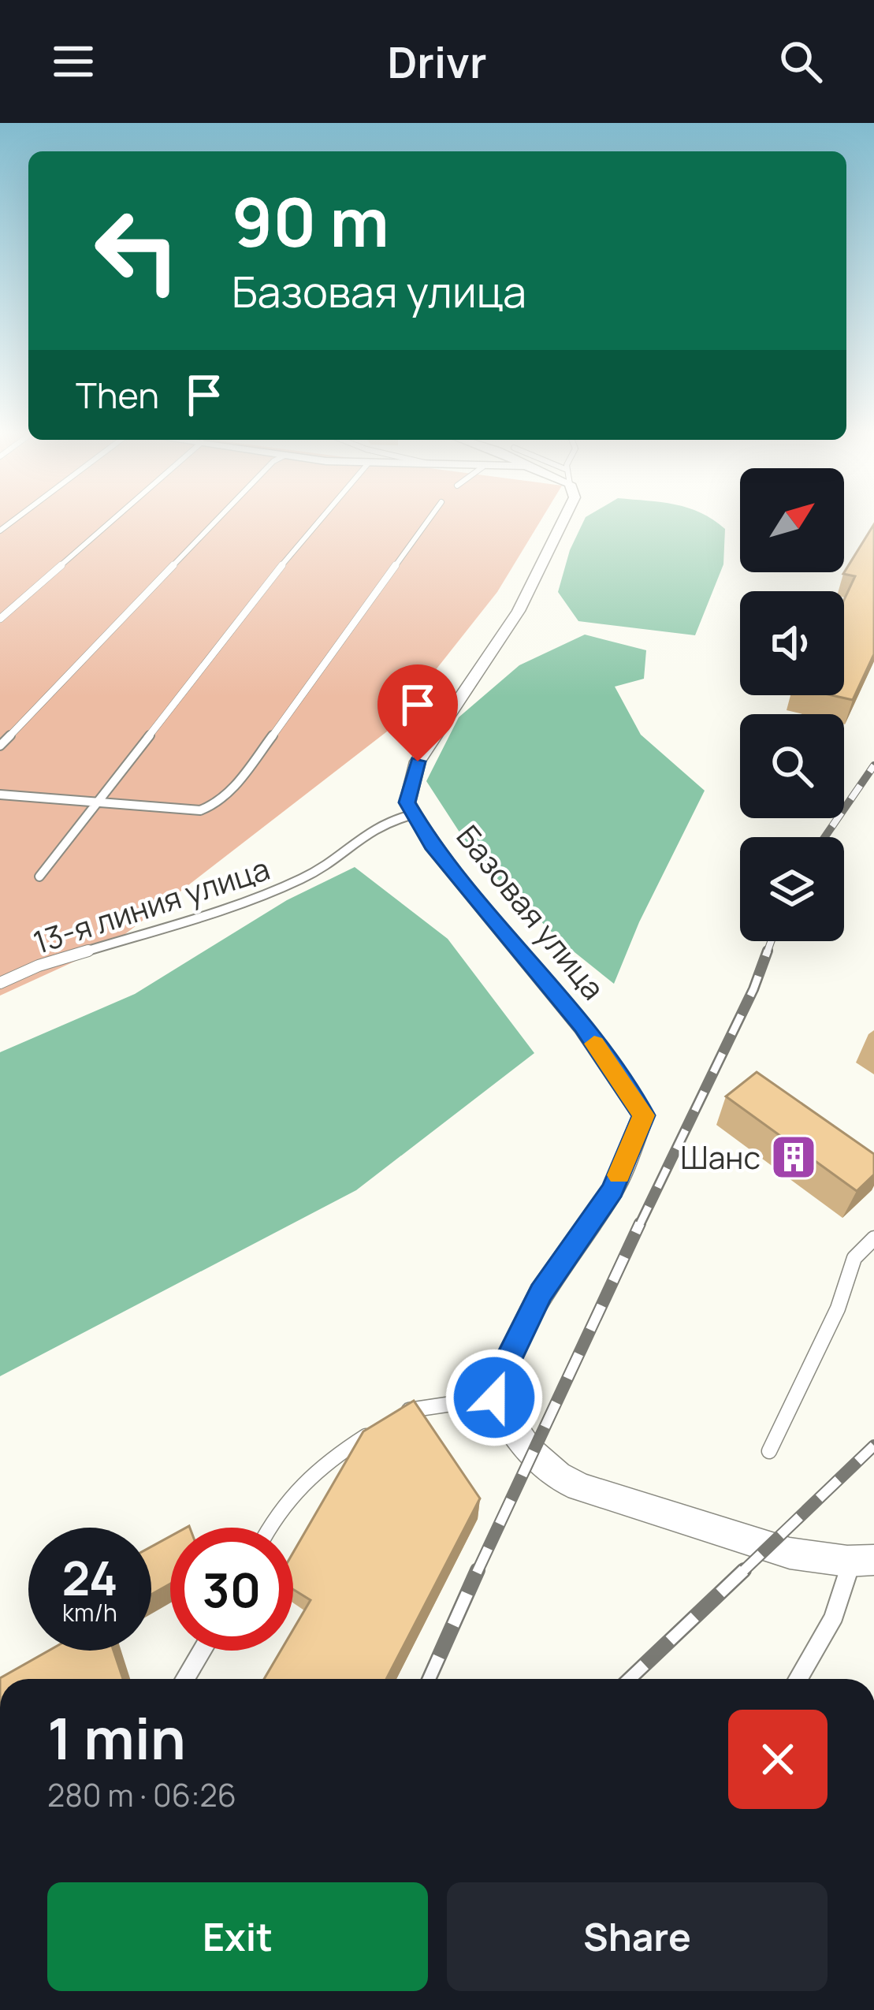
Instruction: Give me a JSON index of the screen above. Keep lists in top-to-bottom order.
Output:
{
  "streets": {
    "street": ["Базовая улица"],
    "lane": ["13-я линия улица"]
  },
  "crossings": [
    ["13-я линия улица", "Базовая улица"]
  ],
  "places": {
    "building": ["Шанс"]
  },
  "north": "top right",
  "page": {
    "header": "Drivr",
    "turn": ["90 m", "Базовая улица"],
    "then": "Then",
    "speed": "24 km/h",
    "limit": "30",
    "heading": ["1 min", "280 m · 06:26"],
    "buttons": ["Exit", "Share"]
  }
}
